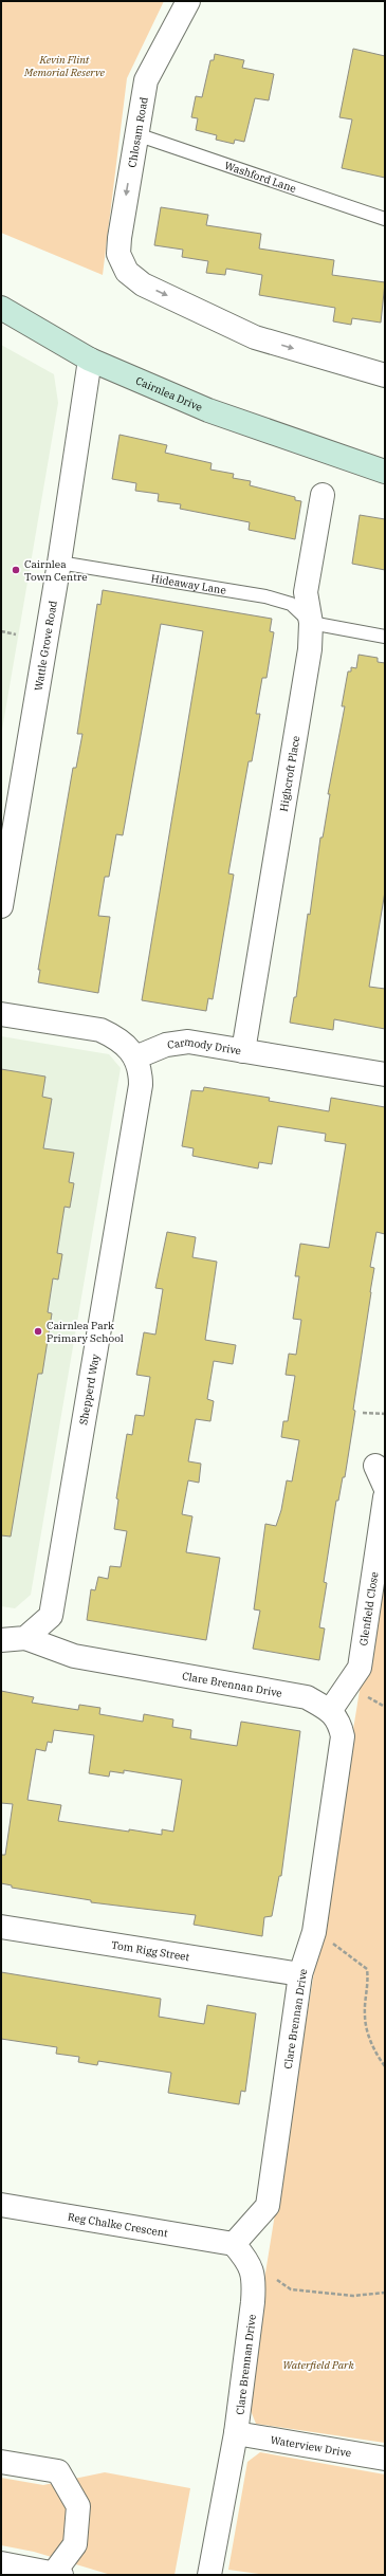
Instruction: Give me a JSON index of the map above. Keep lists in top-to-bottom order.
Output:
{
  "streets": {
    "street": [
      "Chlosam Road",
      "Cairnlea Drive",
      "Wattle Grove Road",
      "Highcroft Place",
      "Carmody Drive",
      "Shepperd Way",
      "Glenfield Close",
      "Clare Brennan Drive",
      "Tom Rigg Street",
      "Reg Chalke Crescent",
      "Waterview Drive"
    ],
    "lane": ["Washford Lane", "Hideaway Lane"]
  },
  "crossings": [
    ["Chlosam Road", "Washford Lane"],
    ["Cairnlea Drive", "Wattle Grove Road"],
    ["Hideaway Lane", "Wattle Grove Road"],
    ["Hideaway Lane", "Highcroft Place"],
    ["Highcroft Place", "Carmody Drive"],
    ["Carmody Drive", "Shepperd Way"],
    ["Shepperd Way", "Clare Brennan Drive"],
    ["Glenfield Close", "Clare Brennan Drive"],
    ["Clare Brennan Drive", "Tom Rigg Street"],
    ["Clare Brennan Drive", "Reg Chalke Crescent"],
    ["Clare Brennan Drive", "Waterview Drive"]
  ],
  "one_way": ["Chlosam Road"],
  "parks": ["Kevin Flint Memorial Reserve", "Waterfield Park"],
  "places": ["Cairnlea Town Centre", "Cairnlea Park Primary School"]
}
